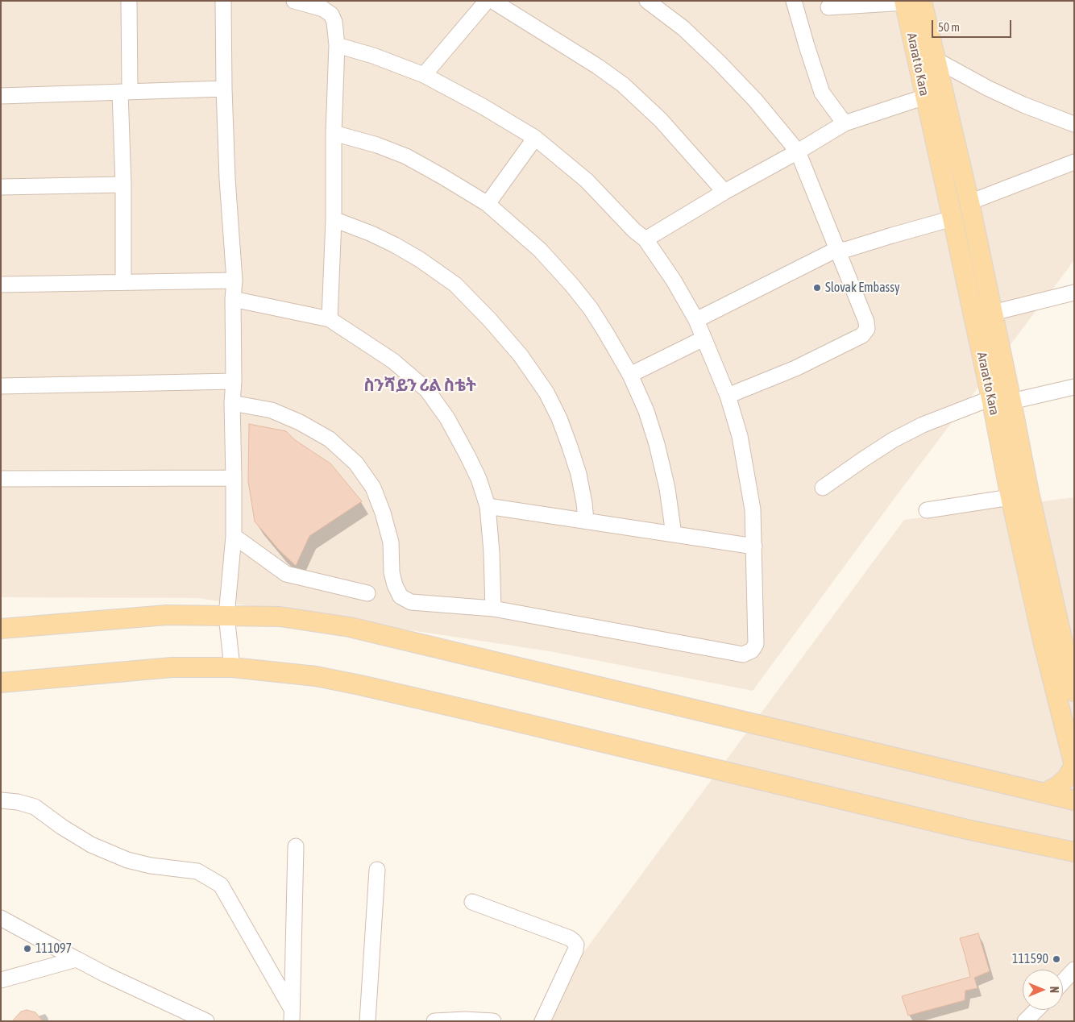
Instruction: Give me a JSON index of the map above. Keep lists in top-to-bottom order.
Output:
{
  "streets": {
    "main road": ["Ararat to Kara"]
  },
  "districts": ["ስንሻይን ሪል ስቴት"],
  "places": ["Slovak Embassy", "111097", "111590"],
  "scale_bar": "50 m",
  "north": "right"
}
